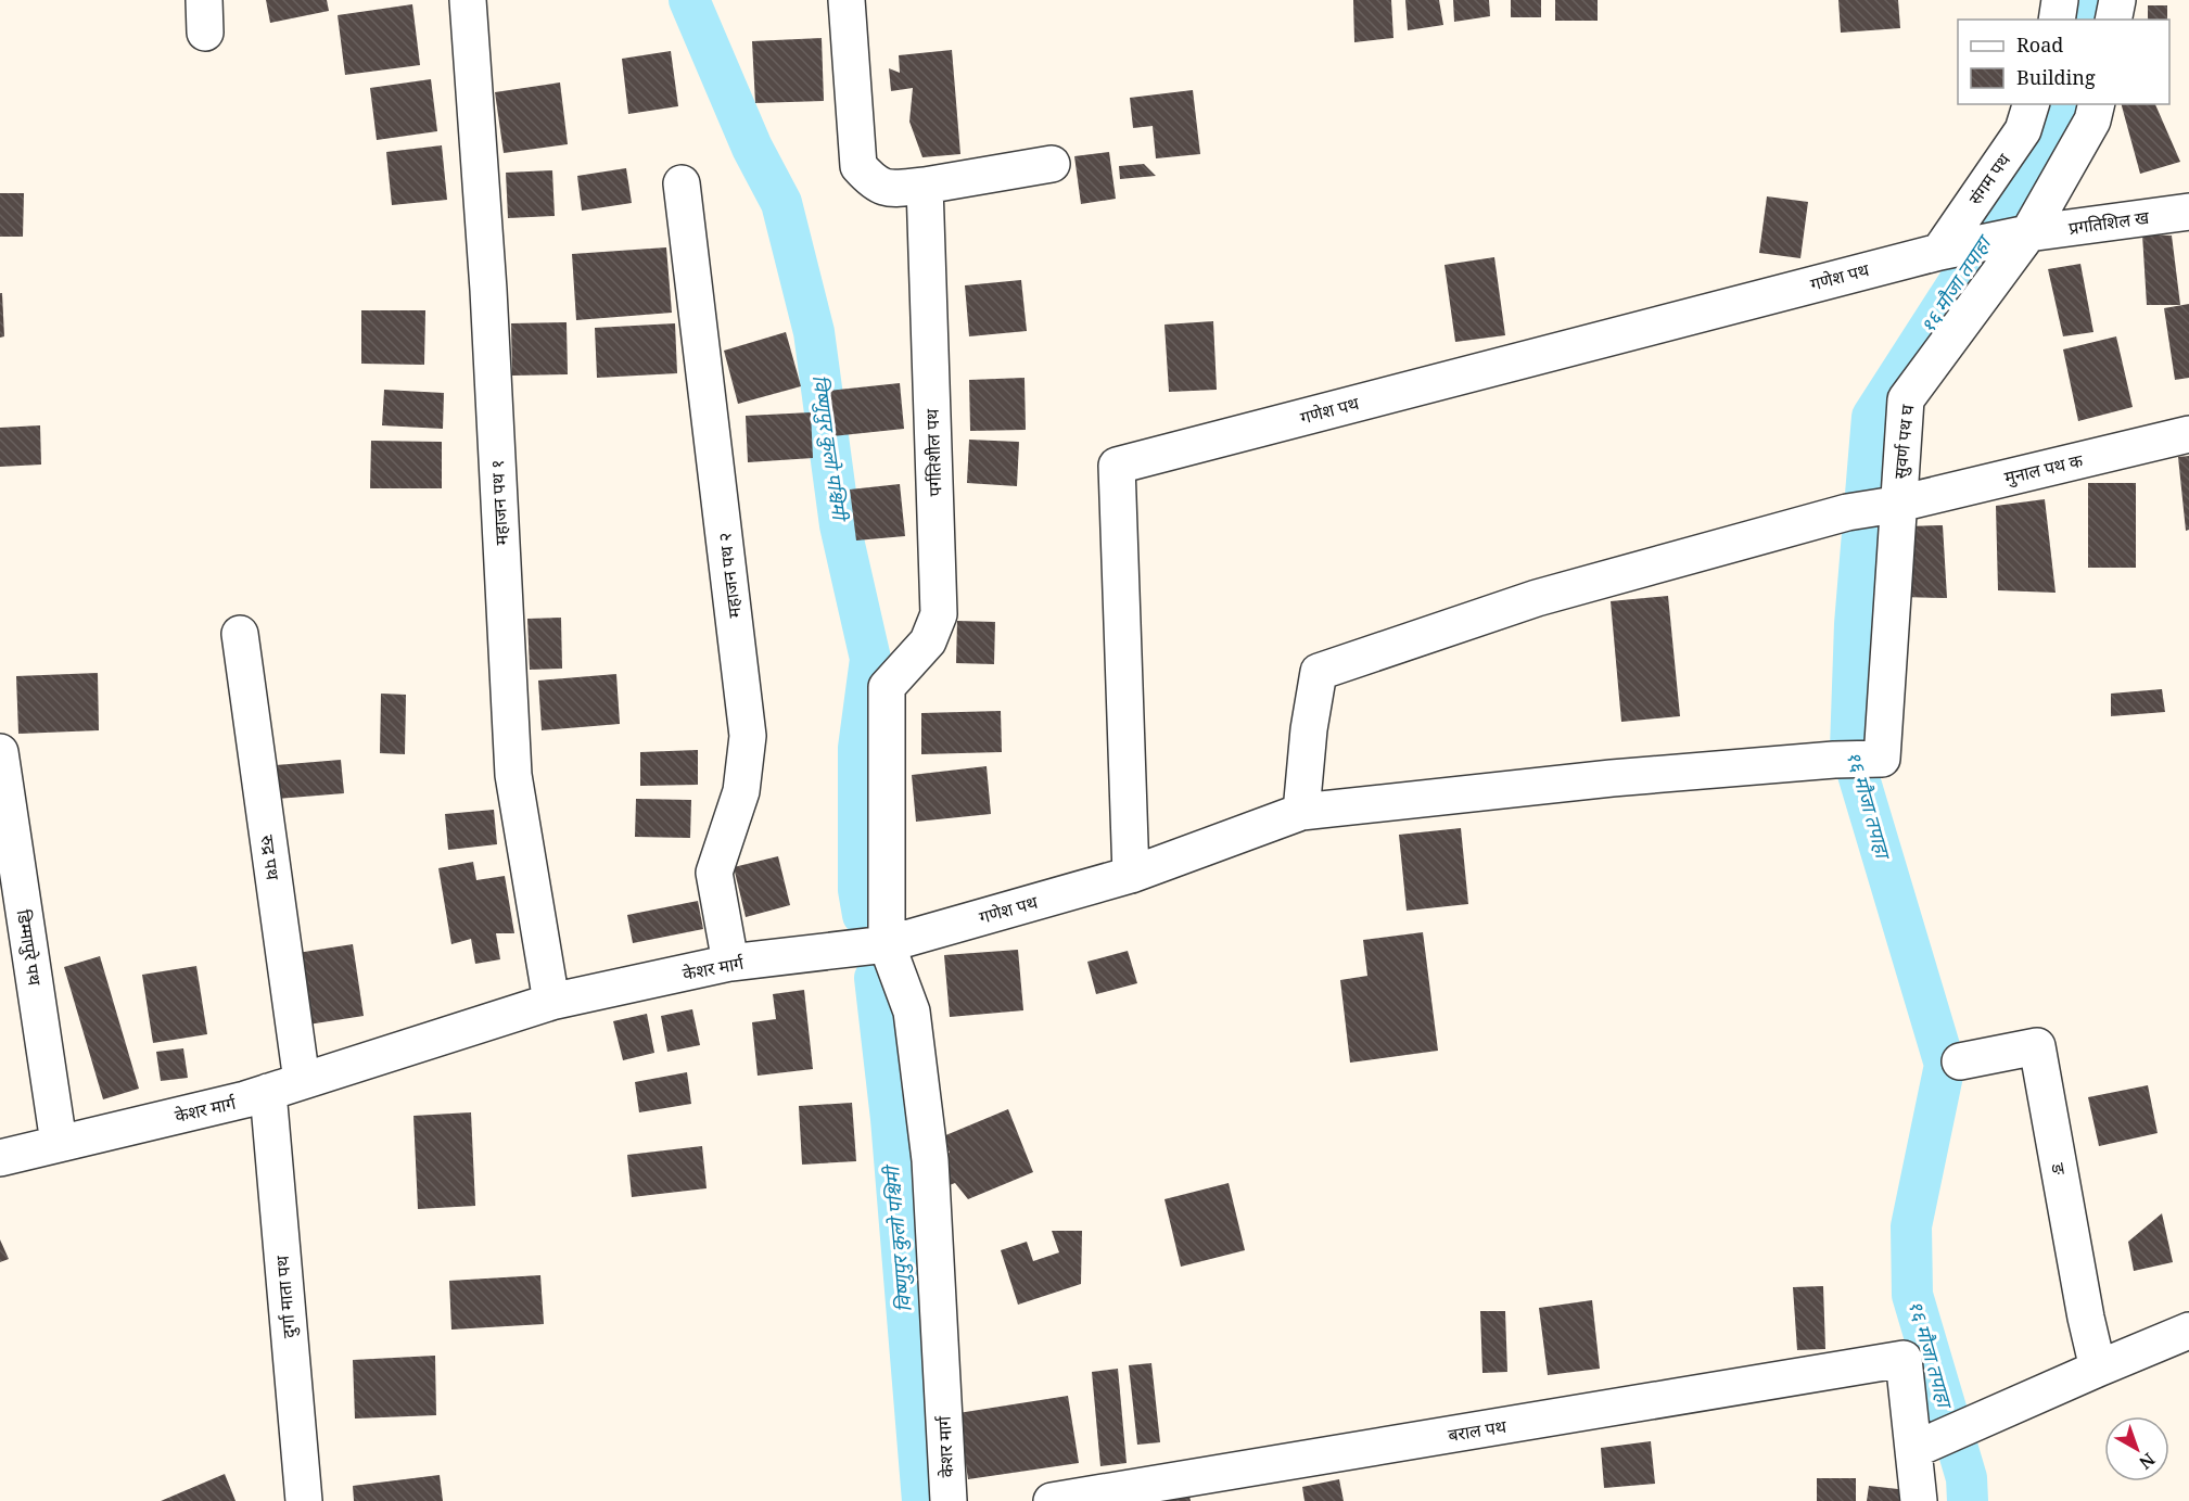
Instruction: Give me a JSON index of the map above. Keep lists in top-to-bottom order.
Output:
{
  "streets": {
    "street": [
      "संगम पथ",
      "प्रगतिशिल ख",
      "गणेश पथ",
      "सुवर्ण पथ घ",
      "पर्गतिशील पथ",
      "मुनाल पथ क",
      "महाजन पथ १",
      "महाजन पथ २",
      "रुद्र पथ",
      "डिम्मापुरे पथ",
      "केशर मार्ग",
      "ङ",
      "दुर्गा माता पथ",
      "बराल पथ"
    ]
  },
  "crossings": [
    ["संगम पथ", "प्रगतिशिल ख"],
    ["संगम पथ", "गणेश पथ"],
    ["प्रगतिशिल ख", "गणेश पथ"],
    ["प्रगतिशिल ख", "सुवर्ण पथ घ"],
    ["गणेश पथ", "सुवर्ण पथ घ"],
    ["गणेश पथ", "पर्गतिशील पथ"],
    ["गणेश पथ", "मुनाल पथ क"],
    ["गणेश पथ", "केशर मार्ग"],
    ["सुवर्ण पथ घ", "मुनाल पथ क"],
    ["पर्गतिशील पथ", "केशर मार्ग"],
    ["महाजन पथ १", "केशर मार्ग"],
    ["महाजन पथ २", "केशर मार्ग"],
    ["रुद्र पथ", "केशर मार्ग"],
    ["डिम्मापुरे पथ", "केशर मार्ग"],
    ["केशर मार्ग", "दुर्गा माता पथ"]
  ],
  "water": ["१६ मौजा तपाहा", "विष्णुपुर कुलो पश्चिमी"],
  "legend": ["Road", "Building"],
  "north": "bottom right"
}
